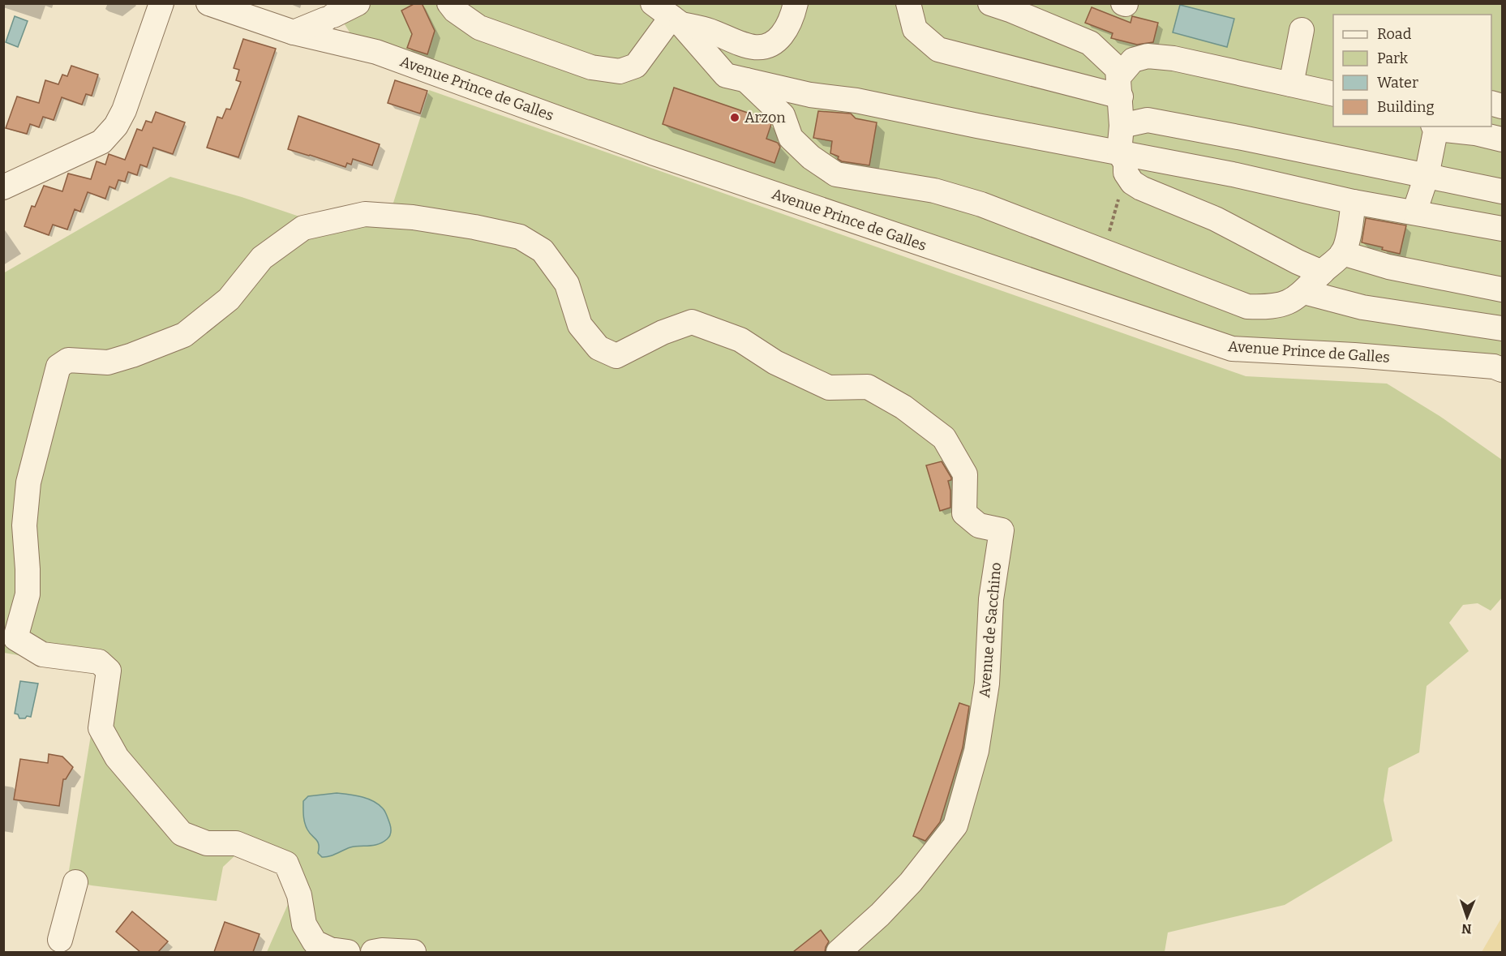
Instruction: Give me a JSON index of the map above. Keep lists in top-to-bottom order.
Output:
{
  "streets": {
    "street": ["Avenue Prince de Galles", "Avenue de Sacchino"]
  },
  "places": ["Arzon"],
  "legend": [
    "Road",
    "Park",
    "Water",
    "Building"
  ],
  "north": "bottom"
}
